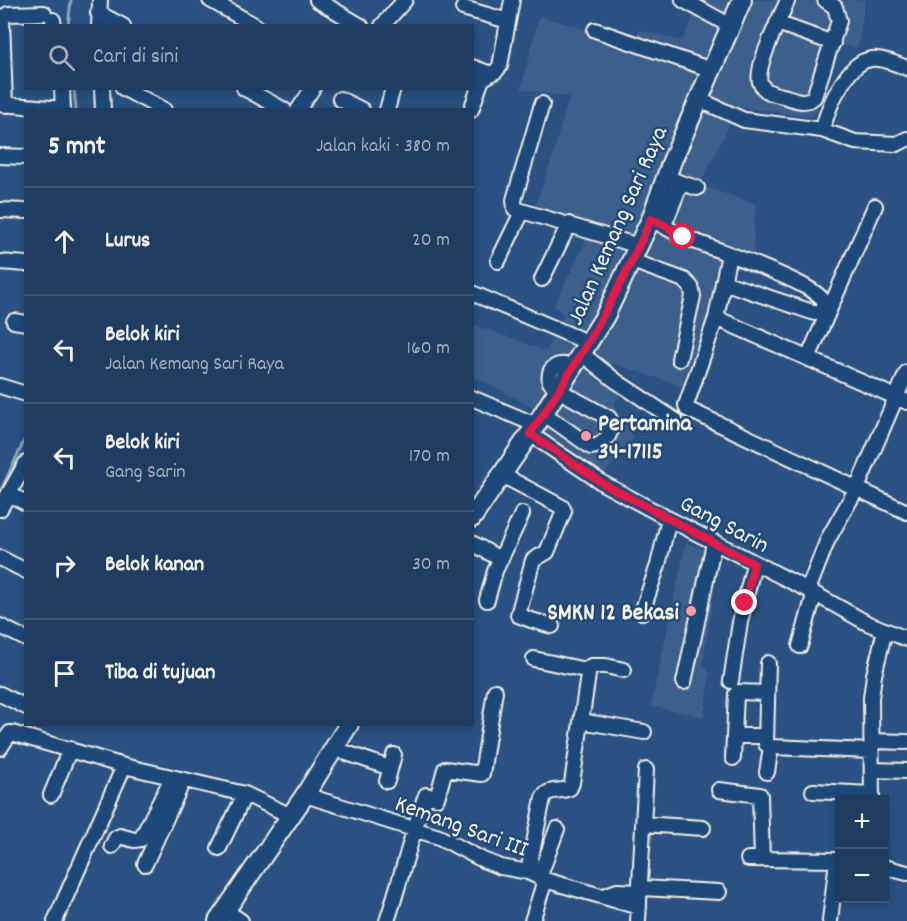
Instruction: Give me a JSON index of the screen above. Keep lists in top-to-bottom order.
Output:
{
  "streets": {
    "main road": ["Jalan Kemang Sari Raya"],
    "street": ["Gang Sarin", "Kemang Sari III"]
  },
  "crossings": [
    ["Jalan Kemang Sari Raya", "Gang Sarin"]
  ],
  "places": ["Pertamina 34-17115", "SMKN 12 Bekasi"],
  "page": {
    "search": "Cari di sini",
    "heading": ["5 mnt", "Jalan kaki · 380 m"],
    "list": [
      ["Lurus", "20 m"],
      ["Belok kiri", "Jalan Kemang Sari Raya", "160 m"],
      ["Belok kiri", "Gang Sarin", "170 m"],
      ["Belok kanan", "30 m"],
      "Tiba di tujuan"
    ],
    "map_buttons": ["+", "−"]
  }
}
